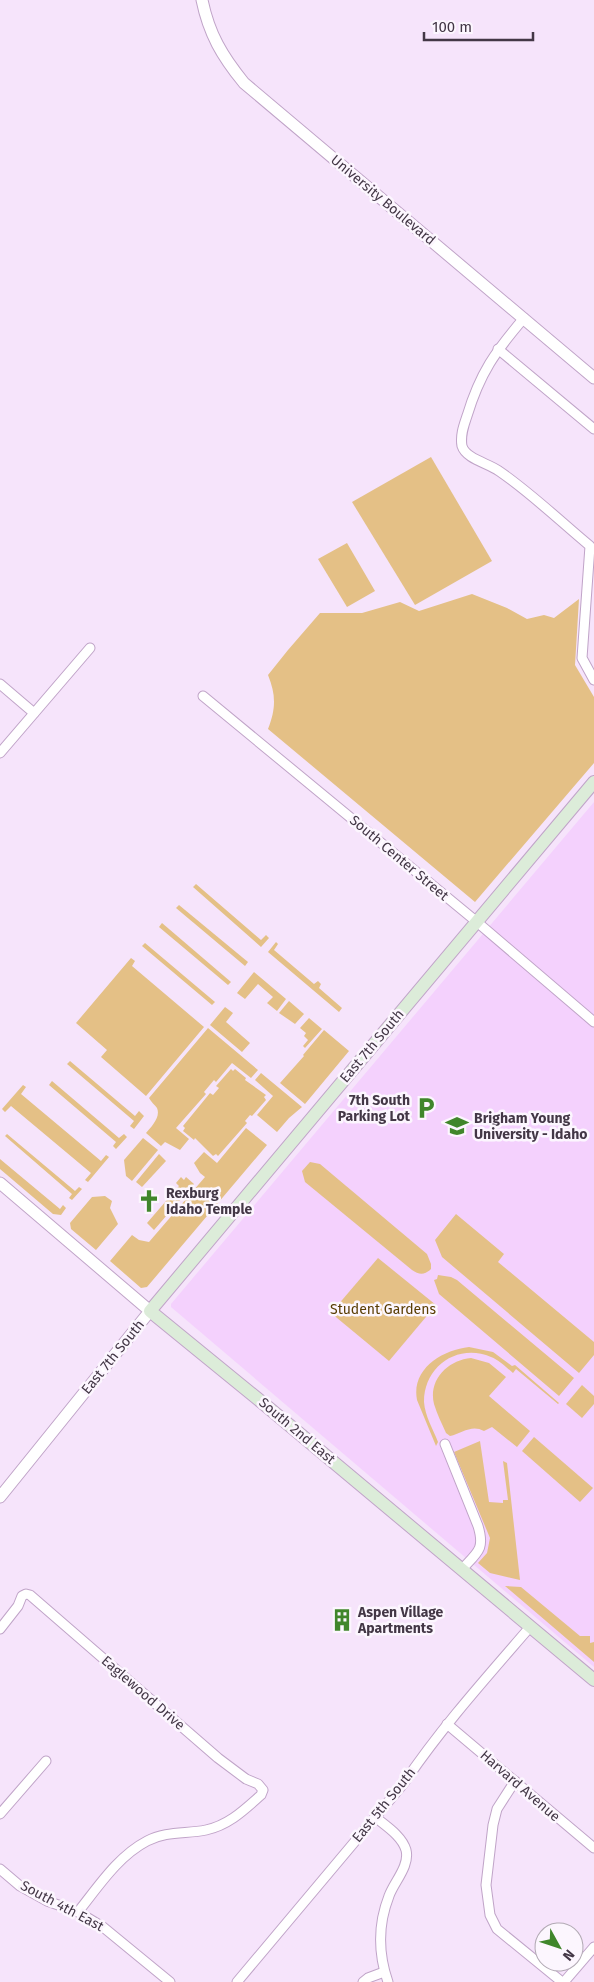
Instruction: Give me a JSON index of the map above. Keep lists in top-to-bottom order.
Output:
{
  "streets": {
    "main road": ["East 7th South", "South 2nd East"],
    "street": [
      "University Boulevard",
      "South Center Street",
      "Eaglewood Drive",
      "Harvard Avenue",
      "East 5th South",
      "South 4th East"
    ]
  },
  "crossings": [
    ["South Center Street", "East 7th South"],
    ["East 7th South", "South 2nd East"],
    ["South 2nd East", "East 5th South"],
    ["Eaglewood Drive", "South 4th East"],
    ["Harvard Avenue", "East 5th South"]
  ],
  "parks": ["Student Gardens"],
  "places": {
    "parking": ["7th South Parking Lot"],
    "school or university": ["Brigham Young University - Idaho"],
    "church": ["Rexburg Idaho Temple"],
    "building": ["Aspen Village Apartments"]
  },
  "scale_bar": "100 m",
  "north": "bottom right"
}
